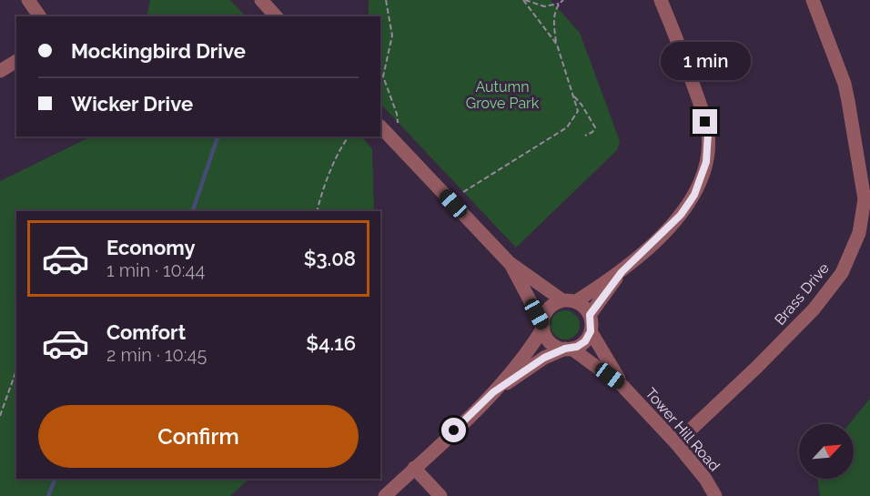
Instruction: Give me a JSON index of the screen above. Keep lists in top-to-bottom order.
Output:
{
  "streets": {
    "street": ["Brass Drive", "Tower Hill Road"]
  },
  "crossings": [
    ["Brass Drive", "Tower Hill Road"]
  ],
  "parks": ["Autumn Grove Park"],
  "north": "top right",
  "page": {
    "banner": ["Mockingbird Drive", "Wicker Drive"],
    "bubble": "1 min",
    "list": [
      {
        "name": "Economy",
        "note": "1 min · 10:44",
        "value": "$3.08"
      },
      {
        "name": "Comfort",
        "note": "2 min · 10:45",
        "value": "$4.16"
      }
    ],
    "buttons": "Confirm"
  }
}
